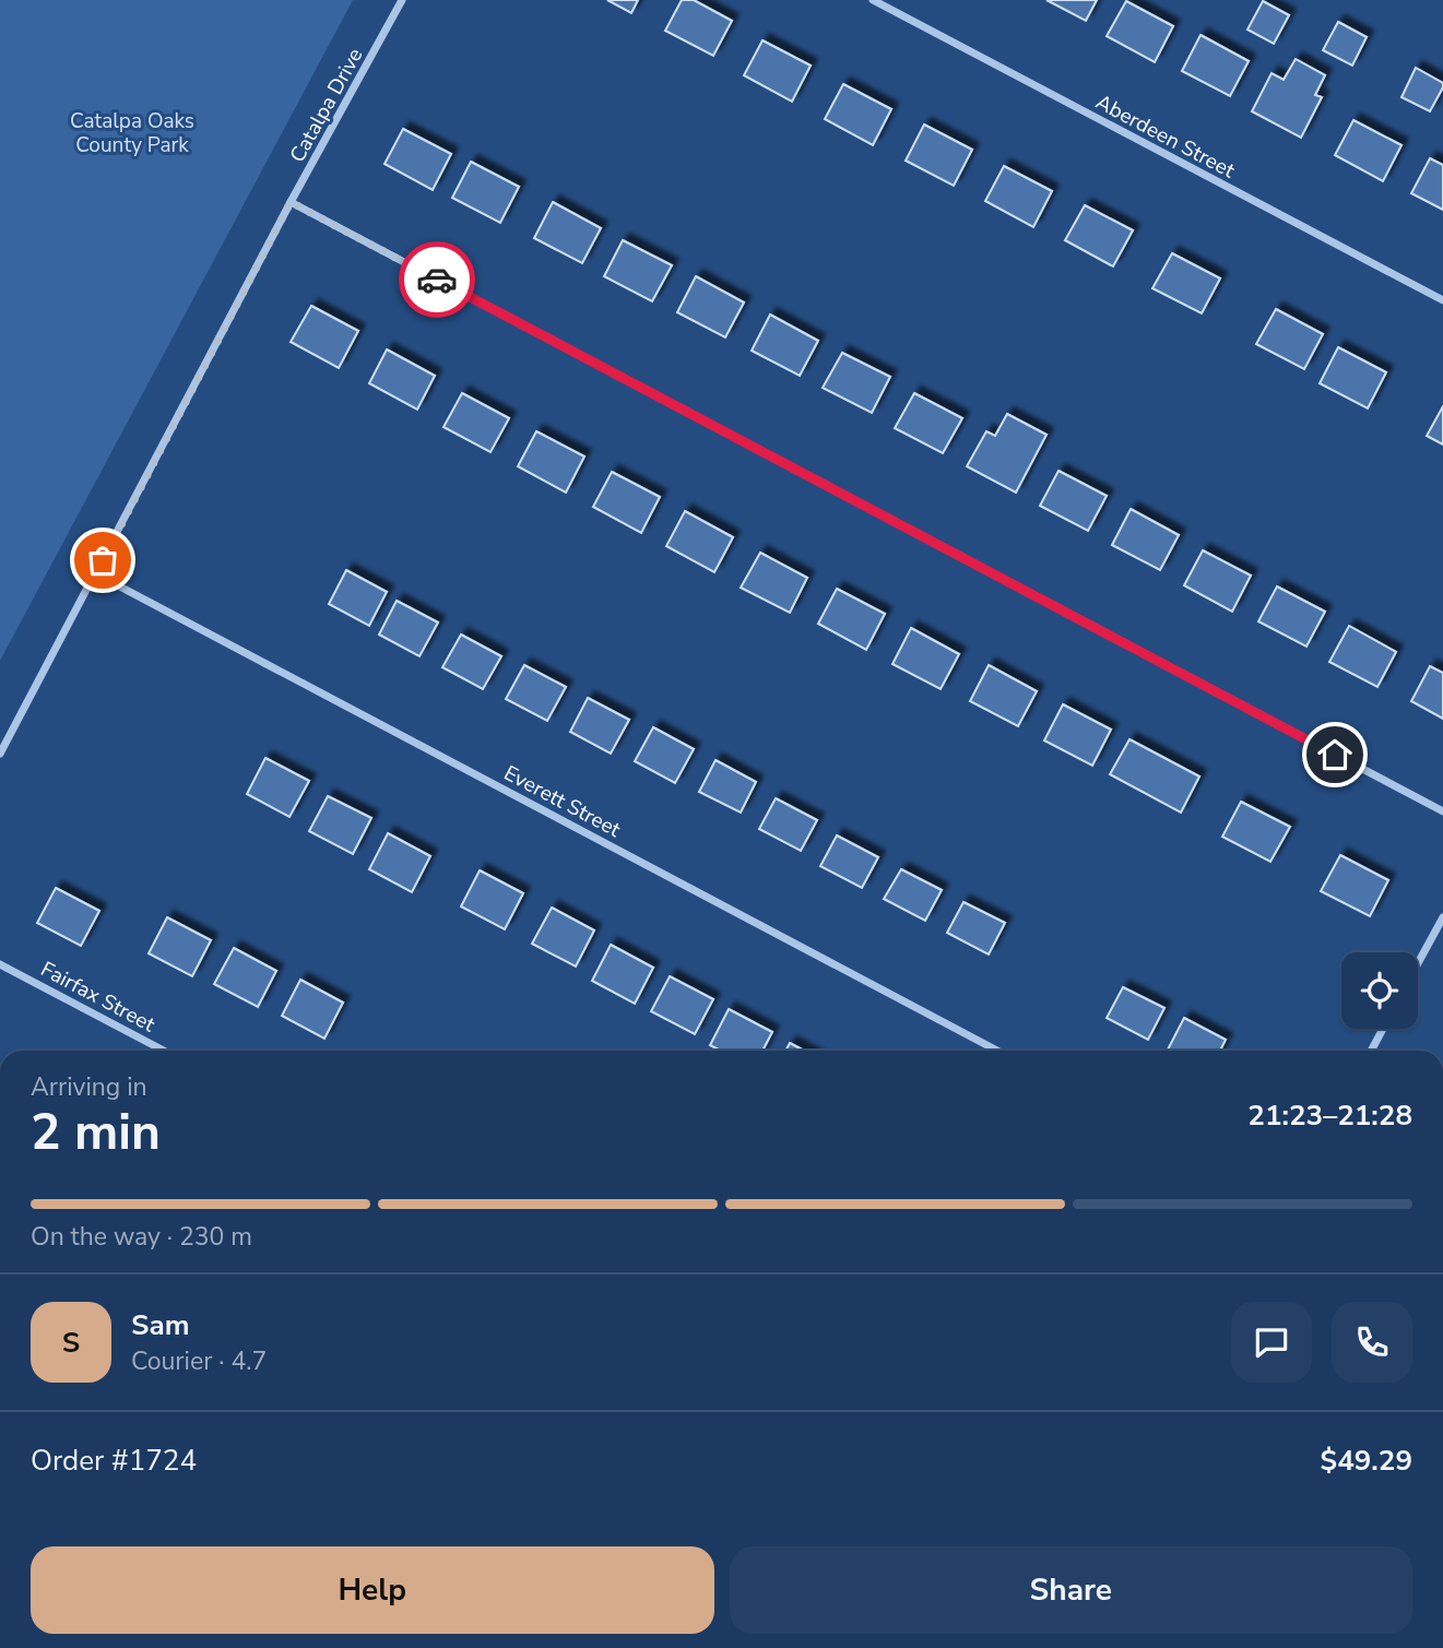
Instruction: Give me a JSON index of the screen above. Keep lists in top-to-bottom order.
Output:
{
  "streets": {
    "street": [
      "Catalpa Drive",
      "Aberdeen Street",
      "Everett Street",
      "Fairfax Street"
    ]
  },
  "crossings": [
    ["Catalpa Drive", "Everett Street"]
  ],
  "parks": ["Catalpa Oaks County Park"],
  "page": {
    "heading": ["2 min", "Arriving in", "21:23–21:28"],
    "panel": [
      "Sam",
      "Courier · 4.7",
      "Order #1724",
      "$49.29"
    ],
    "bar": "On the way · 230 m",
    "round": "S",
    "buttons": ["Help", "Share"]
  }
}
